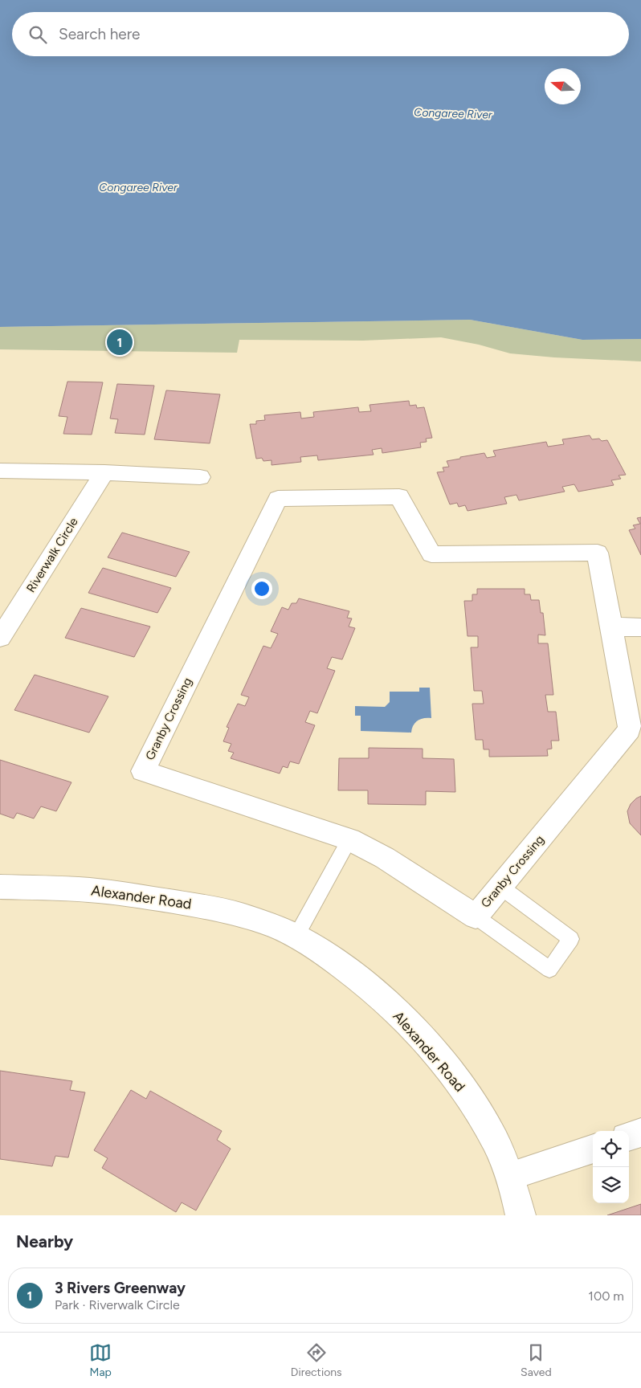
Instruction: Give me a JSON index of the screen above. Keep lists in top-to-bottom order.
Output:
{
  "streets": {
    "street": ["Riverwalk Circle", "Granby Crossing", "Alexander Road"]
  },
  "water": ["Congaree River"],
  "north": "left",
  "page": {
    "search": "Search here",
    "pins": "1",
    "heading": "Nearby",
    "list": [
      {
        "mark": "1",
        "name": "3 Rivers Greenway",
        "note": "Park · Riverwalk Circle",
        "value": "100 m"
      }
    ],
    "nav": ["Map", "Directions", "Saved"]
  }
}
